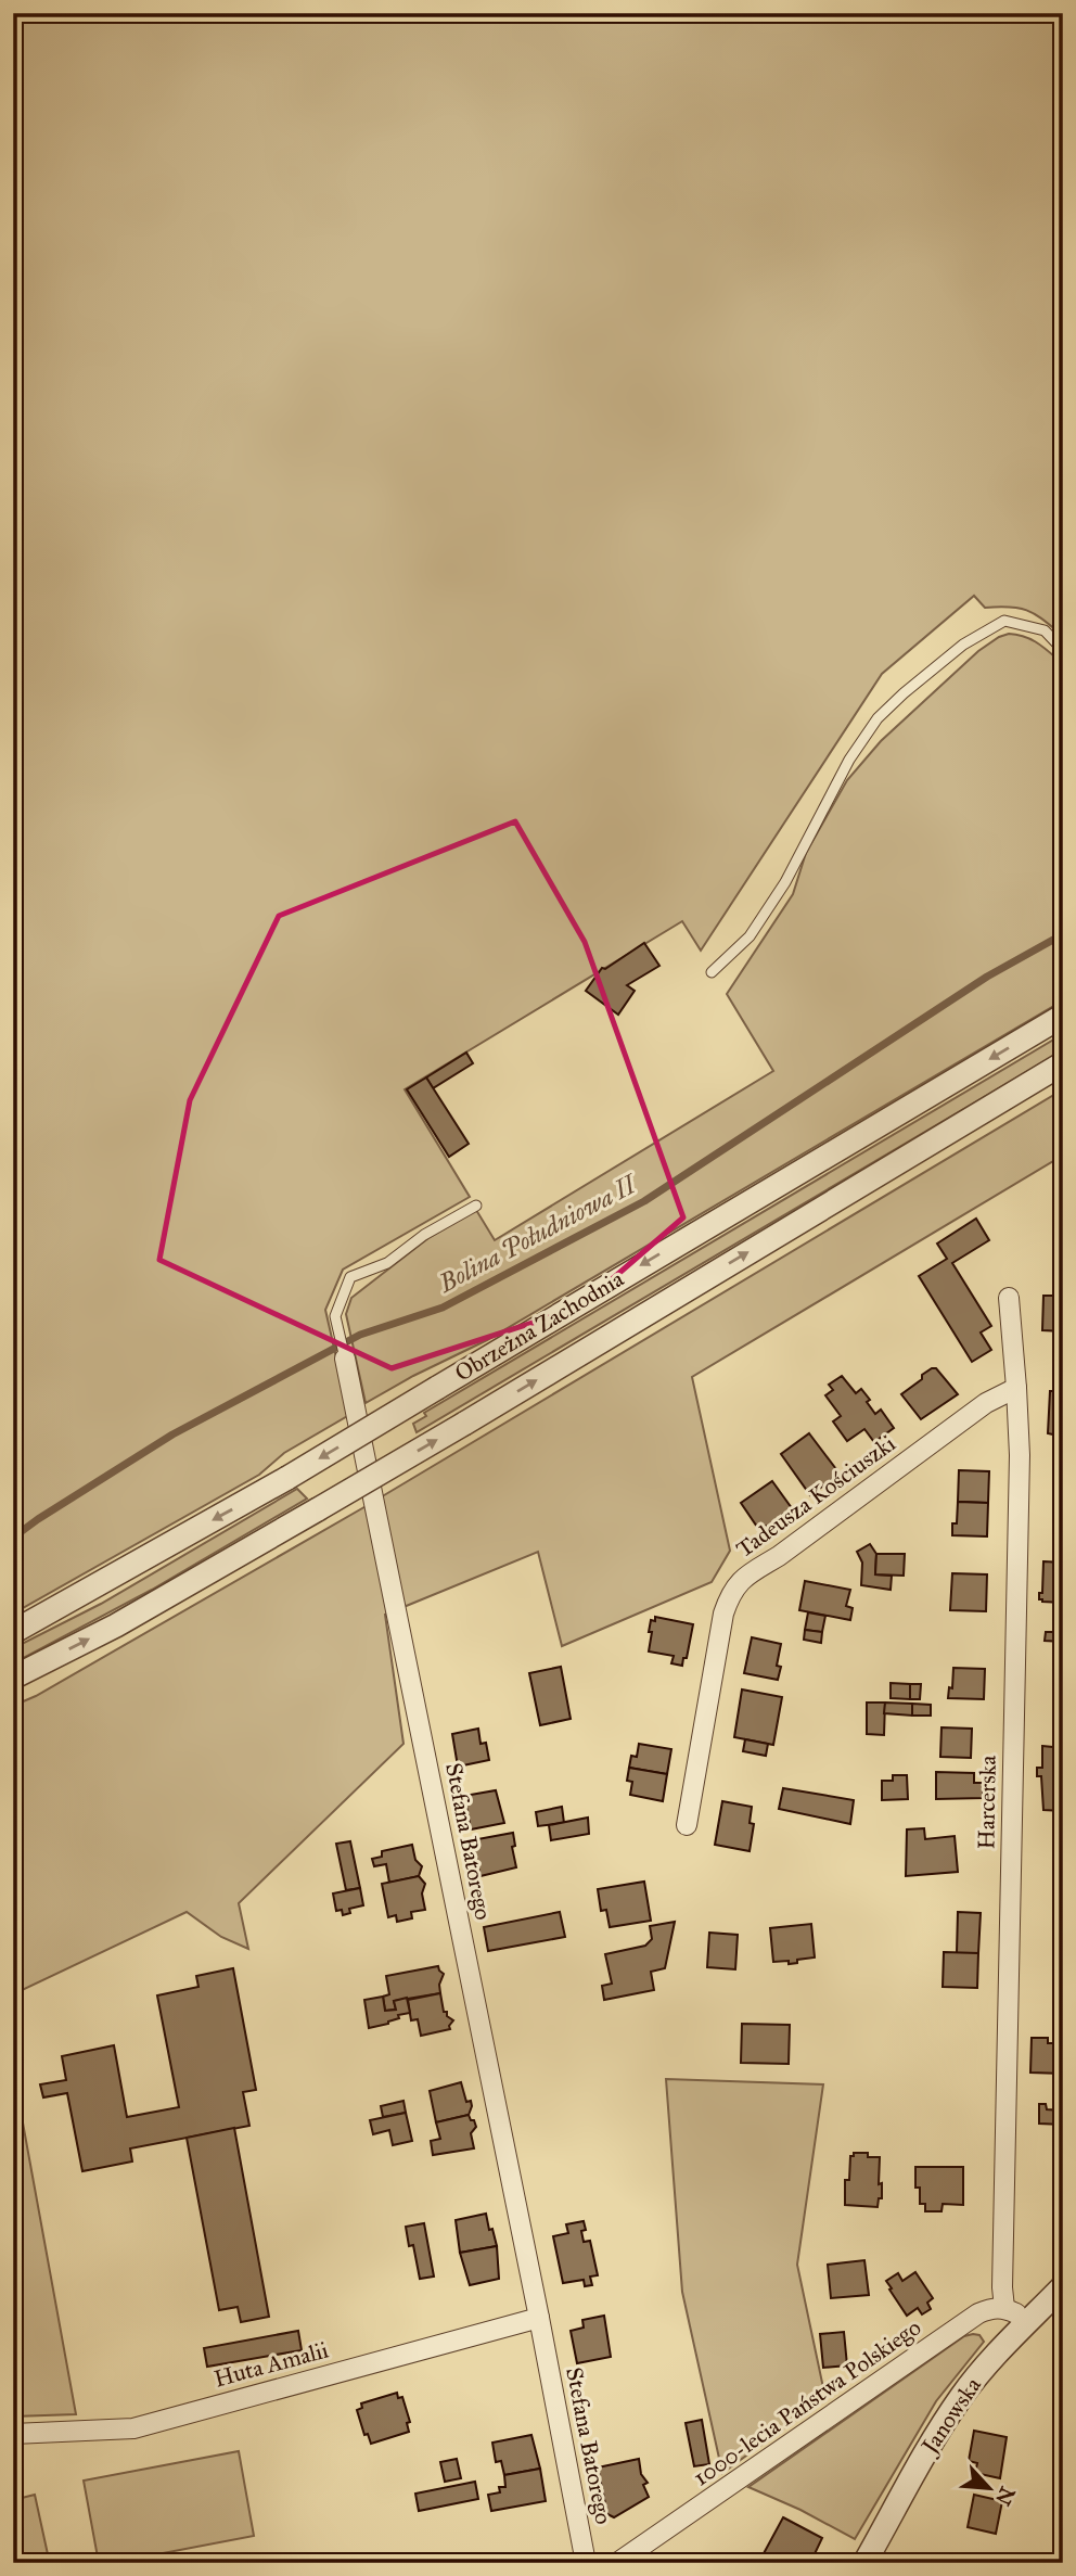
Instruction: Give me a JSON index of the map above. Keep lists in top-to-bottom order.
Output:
{
  "streets": {
    "street": [
      "Obrzeżna Zachodnia",
      "Tadeusza Kościuszki",
      "Harcerska",
      "Stefana Batorego",
      "Huta Amalii",
      "1000-lecia Państwa Polskiego",
      "Janowska"
    ]
  },
  "crossings": [
    ["Tadeusza Kościuszki", "Harcerska"],
    ["Harcerska", "1000-lecia Państwa Polskiego"],
    ["Stefana Batorego", "Huta Amalii"]
  ],
  "water": ["Bolina Południowa II"],
  "north": "bottom right"
}
